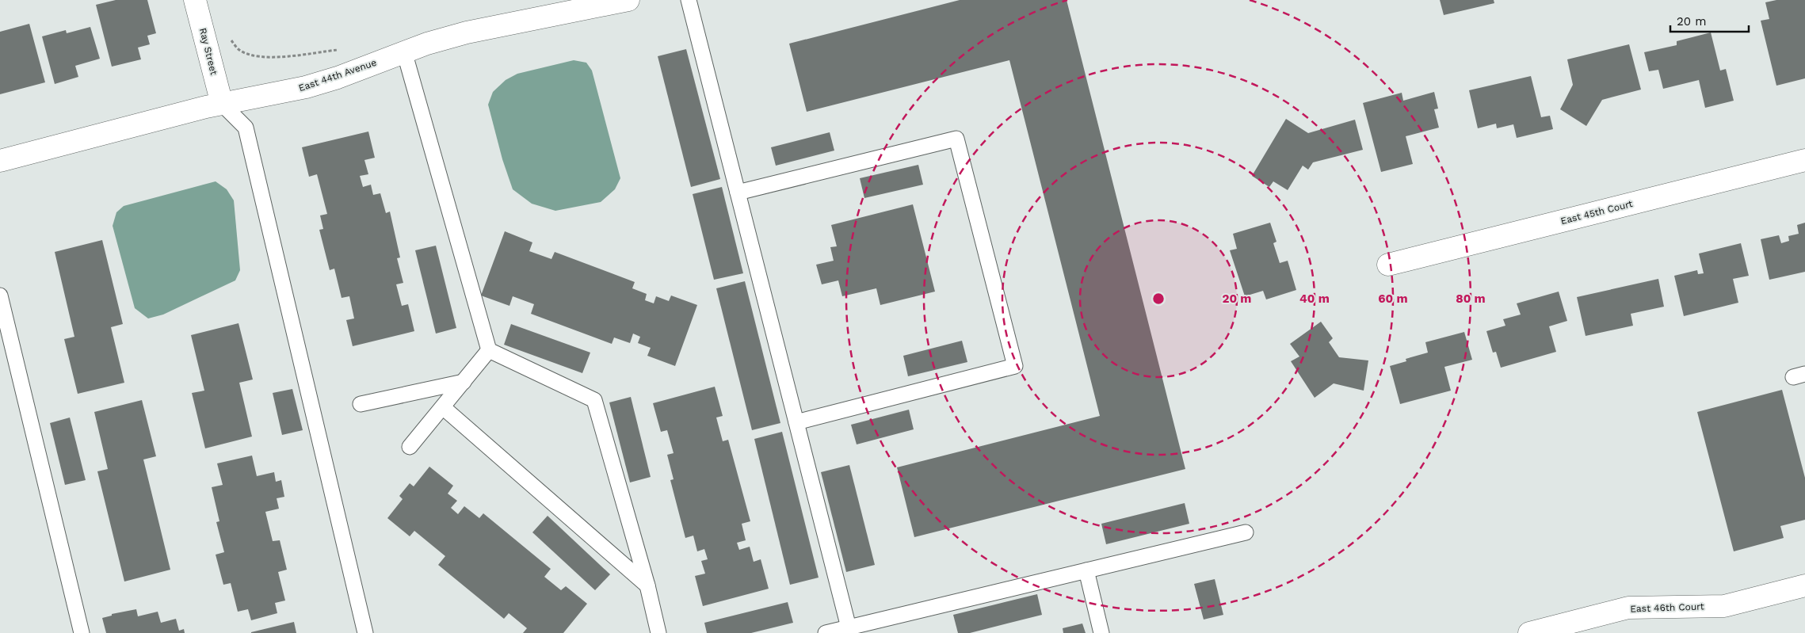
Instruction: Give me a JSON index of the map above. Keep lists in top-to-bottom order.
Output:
{
  "streets": {
    "street": [
      "Ray Street",
      "East 44th Avenue",
      "East 45th Court",
      "East 46th Court"
    ]
  },
  "crossings": [
    ["Ray Street", "East 44th Avenue"]
  ],
  "scale_bar": "20 m",
  "rings": [
    "20 m",
    "40 m",
    "60 m",
    "80 m"
  ]
}
